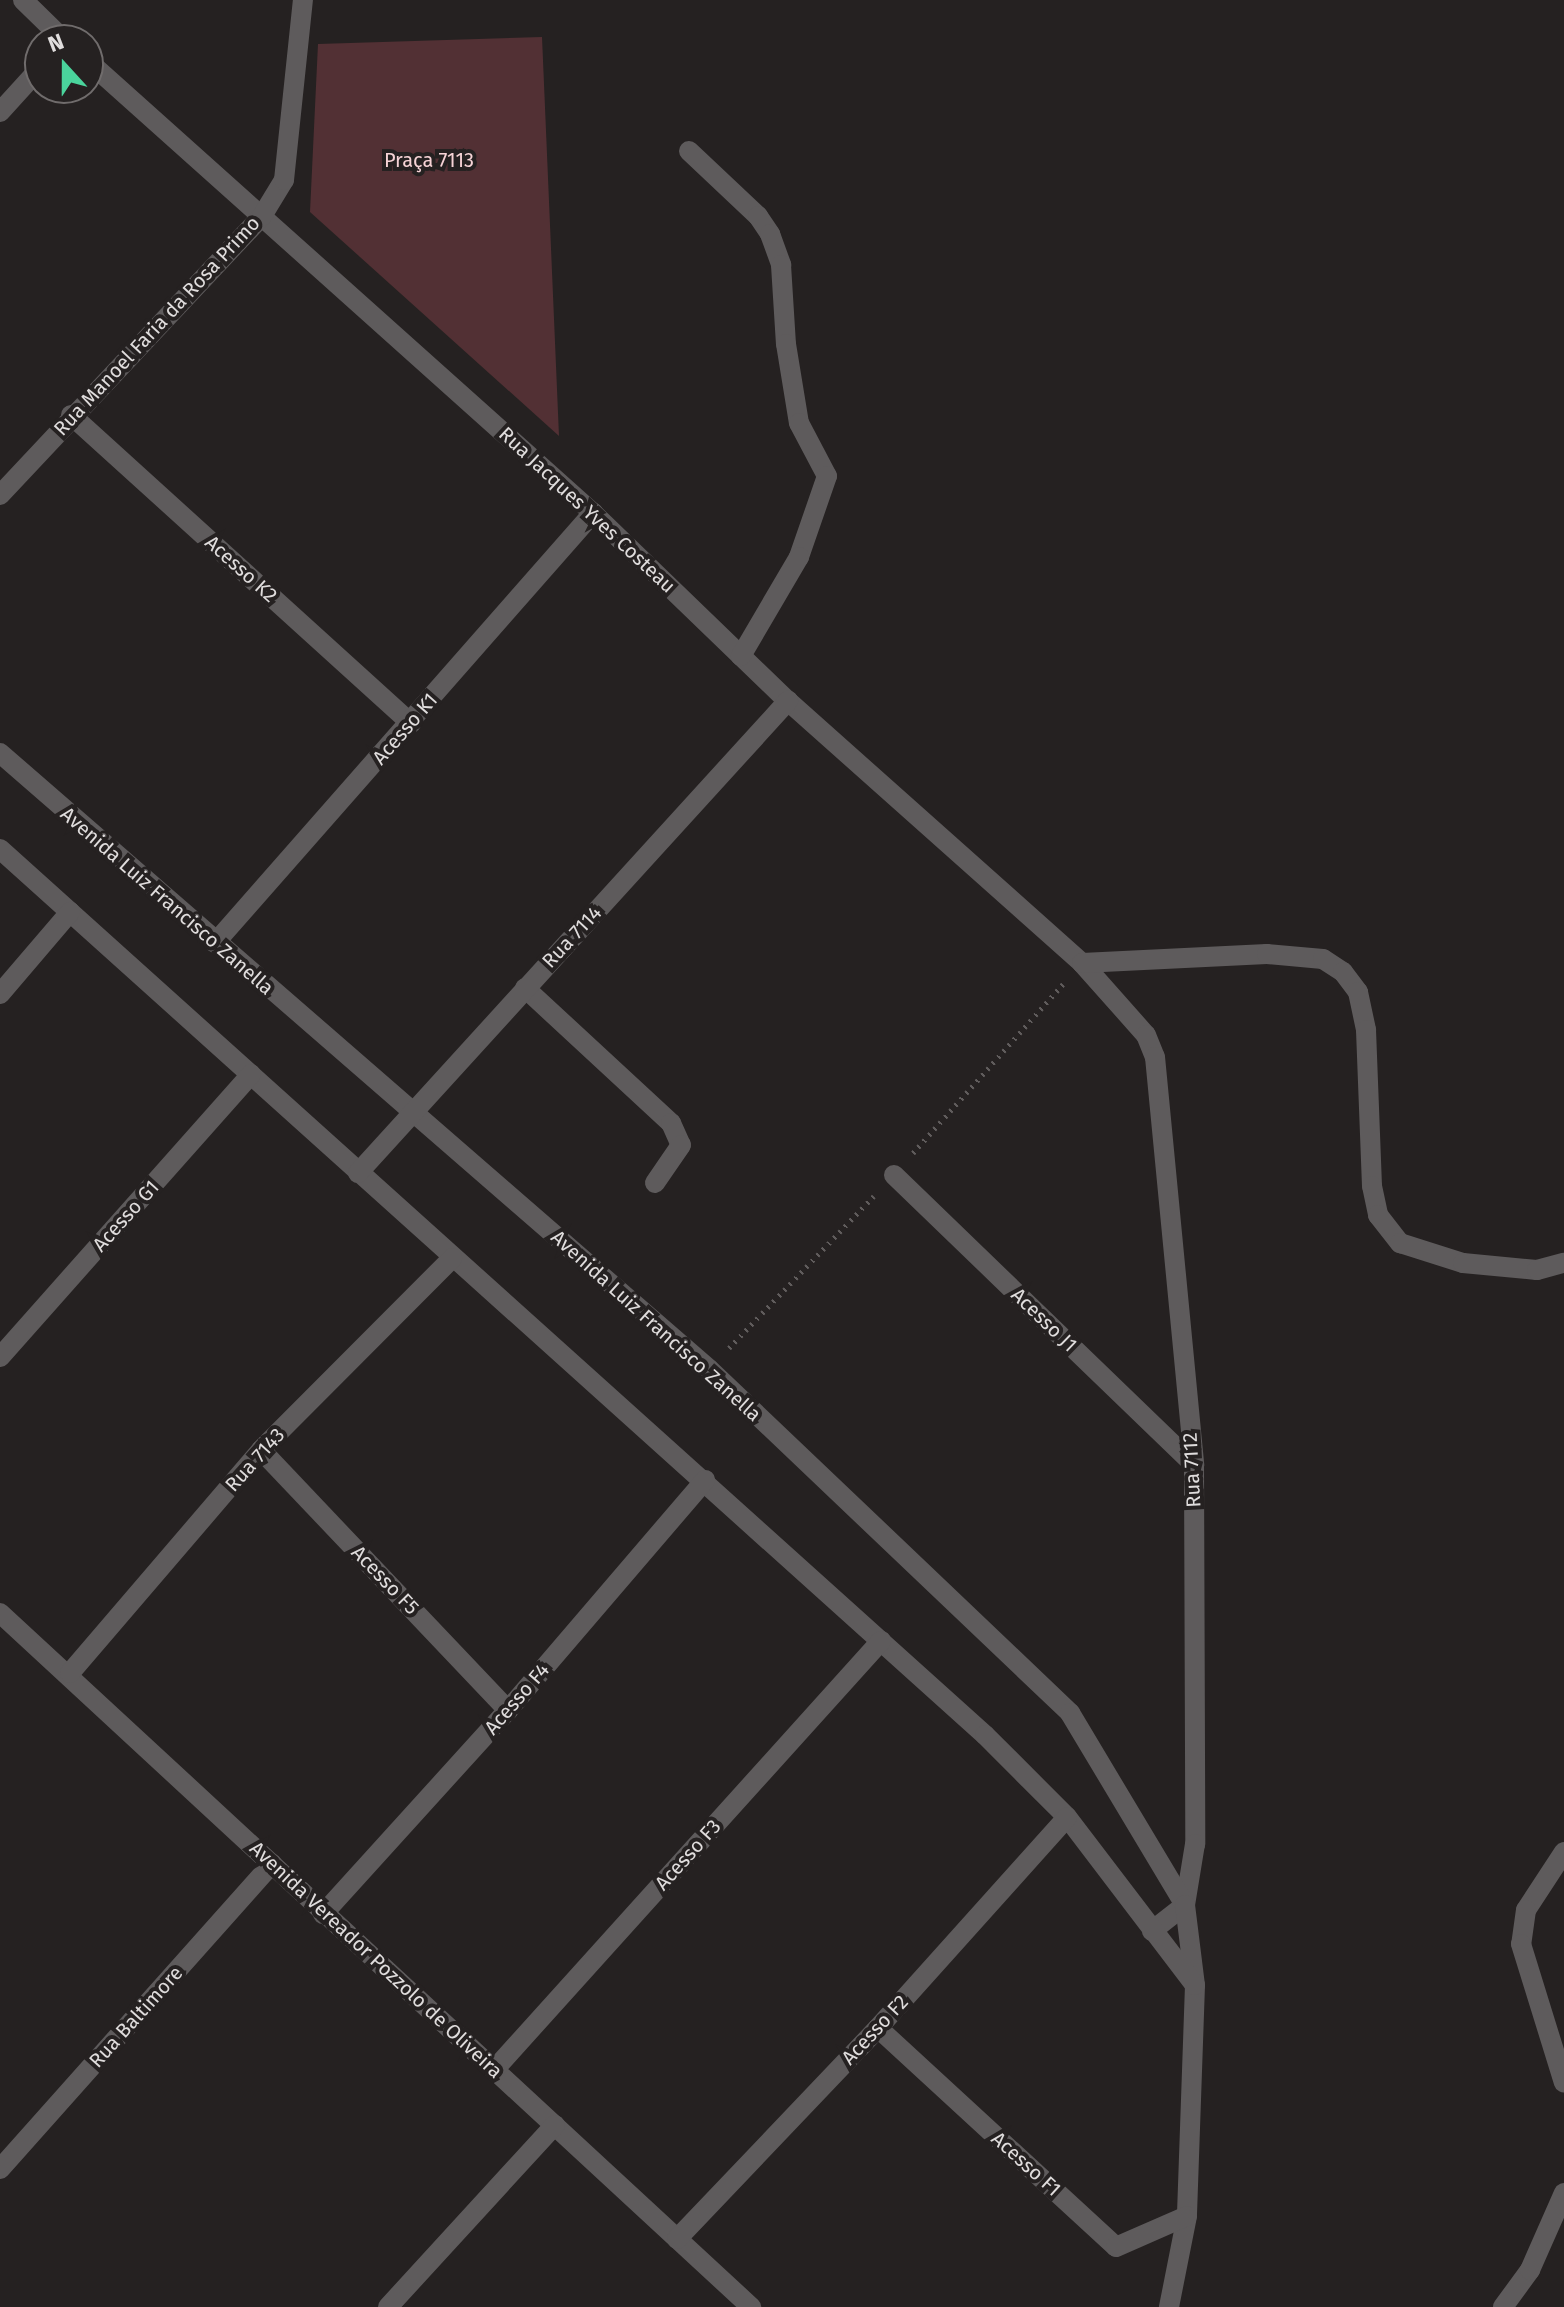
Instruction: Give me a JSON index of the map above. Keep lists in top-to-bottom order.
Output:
{
  "streets": {
    "street": [
      "Rua Manoel Faria da Rosa Primo",
      "Rua Jacques Yves Costeau",
      "Acesso K2",
      "Acesso K1",
      "Avenida Luiz Francisco Zanella",
      "Rua 7114",
      "Acesso G1",
      "Acesso J1",
      "Rua 7143",
      "Rua 7112",
      "Acesso F5",
      "Acesso F4",
      "Acesso F3",
      "Avenida Vereador Pozzolo de Oliveira",
      "Rua Baltimore",
      "Acesso F2",
      "Acesso F1"
    ]
  },
  "crossings": [
    ["Rua Manoel Faria da Rosa Primo", "Rua Jacques Yves Costeau"],
    ["Rua Manoel Faria da Rosa Primo", "Acesso K2"],
    ["Rua Jacques Yves Costeau", "Acesso K1"],
    ["Rua Jacques Yves Costeau", "Rua 7114"],
    ["Rua Jacques Yves Costeau", "Rua 7112"],
    ["Acesso K2", "Acesso K1"],
    ["Acesso K1", "Avenida Luiz Francisco Zanella"],
    ["Avenida Luiz Francisco Zanella", "Rua 7114"],
    ["Avenida Luiz Francisco Zanella", "Rua 7112"],
    ["Avenida Luiz Francisco Zanella", "Acesso F1"],
    ["Acesso J1", "Rua 7112"],
    ["Rua 7143", "Acesso F5"],
    ["Rua 7143", "Avenida Vereador Pozzolo de Oliveira"],
    ["Acesso F5", "Acesso F4"],
    ["Acesso F4", "Avenida Vereador Pozzolo de Oliveira"],
    ["Acesso F3", "Avenida Vereador Pozzolo de Oliveira"],
    ["Avenida Vereador Pozzolo de Oliveira", "Rua Baltimore"],
    ["Avenida Vereador Pozzolo de Oliveira", "Acesso F2"],
    ["Acesso F2", "Acesso F1"]
  ],
  "parks": ["Praça 7113"],
  "north": "top"
}
